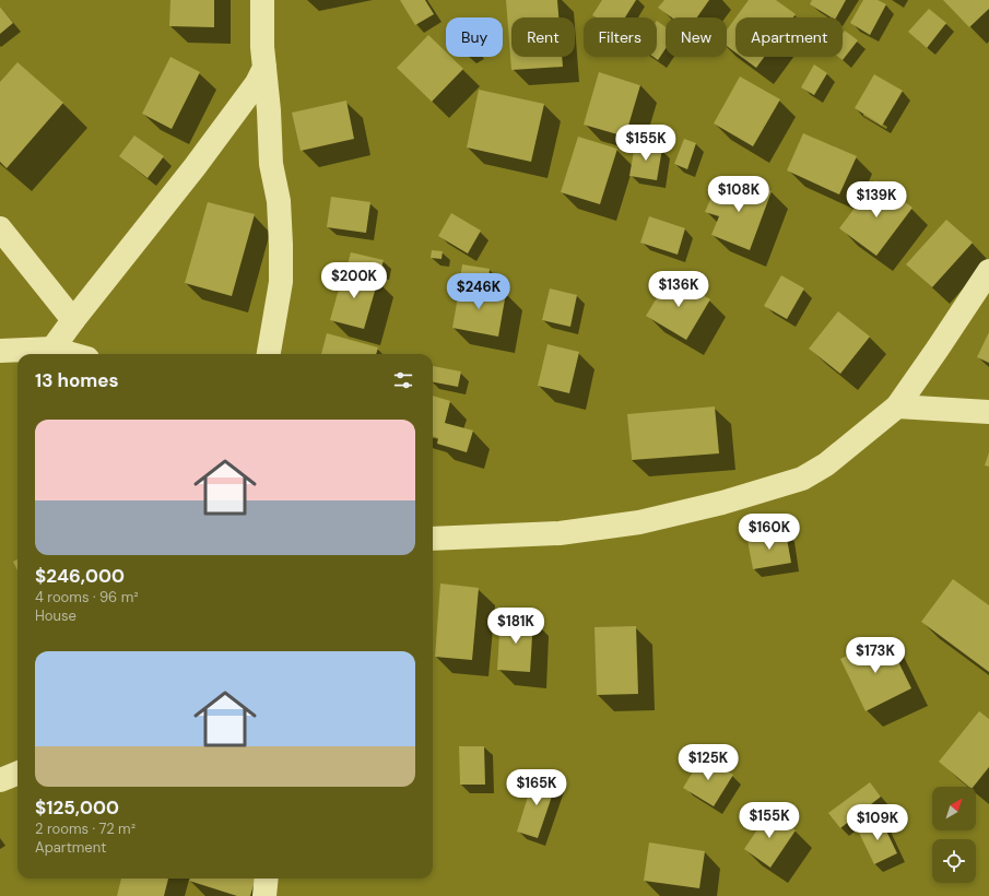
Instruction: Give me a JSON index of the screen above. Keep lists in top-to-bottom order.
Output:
{
  "north": "top right",
  "page": {
    "chip": [
      "Buy",
      "Rent",
      "Filters",
      "New",
      "Apartment"
    ],
    "price": [
      "$155K",
      "$108K",
      "$139K",
      "$200K",
      "$136K",
      "$246K",
      "$160K",
      "$181K",
      "$173K",
      "$125K",
      "$165K",
      "$155K",
      "$109K"
    ],
    "heading": "13 homes",
    "list": [
      {
        "name": "$246,000",
        "note": "4 rooms · 96 m² · House"
      },
      {
        "name": "$125,000",
        "note": "2 rooms · 72 m² · Apartment"
      }
    ]
  }
}
